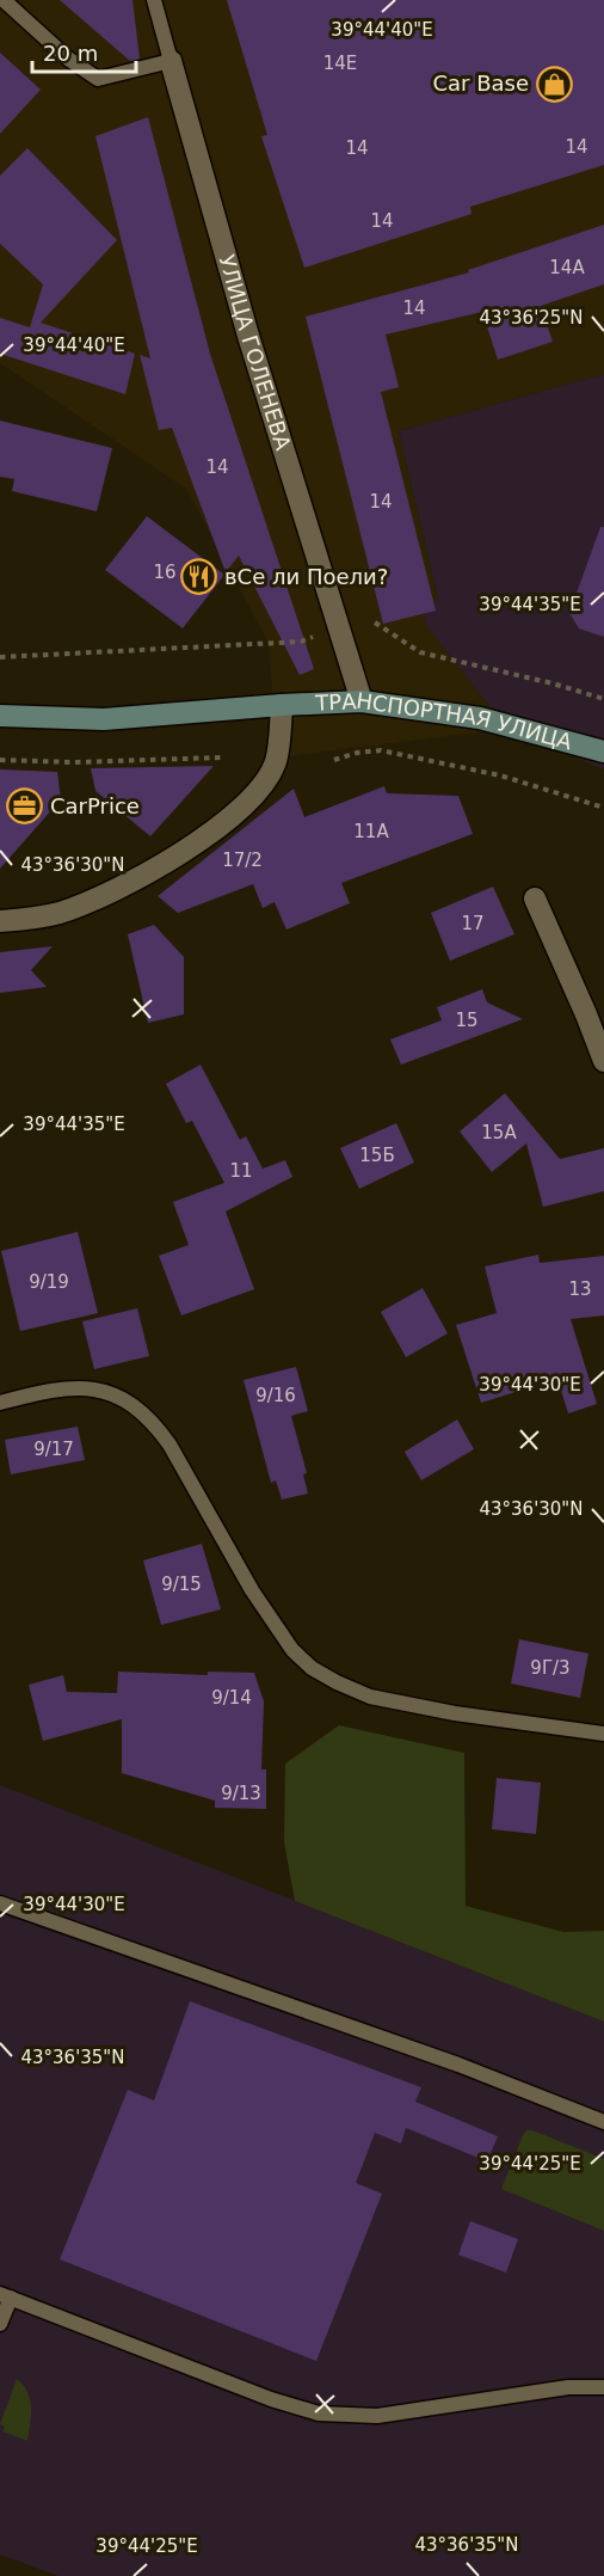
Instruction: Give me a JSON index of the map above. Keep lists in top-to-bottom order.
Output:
{
  "streets": {
    "main road": ["ТРАНСПОРТНАЯ УЛИЦА"],
    "street": ["УЛИЦА ГОЛЕНЕВА"]
  },
  "crossings": [
    ["УЛИЦА ГОЛЕНЕВА", "ТРАНСПОРТНАЯ УЛИЦА"]
  ],
  "places": {
    "shop": ["Car Base"],
    "restaurant": ["вСе ли Поели?"],
    "office": ["CarPrice"]
  },
  "house_numbers": [
    "14Е",
    "14",
    "14",
    "14",
    "14А",
    "14",
    "14",
    "14",
    "16",
    "11А",
    "17/2",
    "17",
    "15",
    "15А",
    "15Б",
    "11",
    "9/19",
    "13",
    "9/16",
    "9/17",
    "9/15",
    "9Г/3",
    "9/14",
    "9/13"
  ],
  "scale_bar": "20 m",
  "coordinates": [
    "39°44'40\"E",
    "43°36'25\"N",
    "39°44'35\"E",
    "43°36'30\"N",
    "39°44'30\"E",
    "43°36'35\"N",
    "39°44'25\"E"
  ]
}
